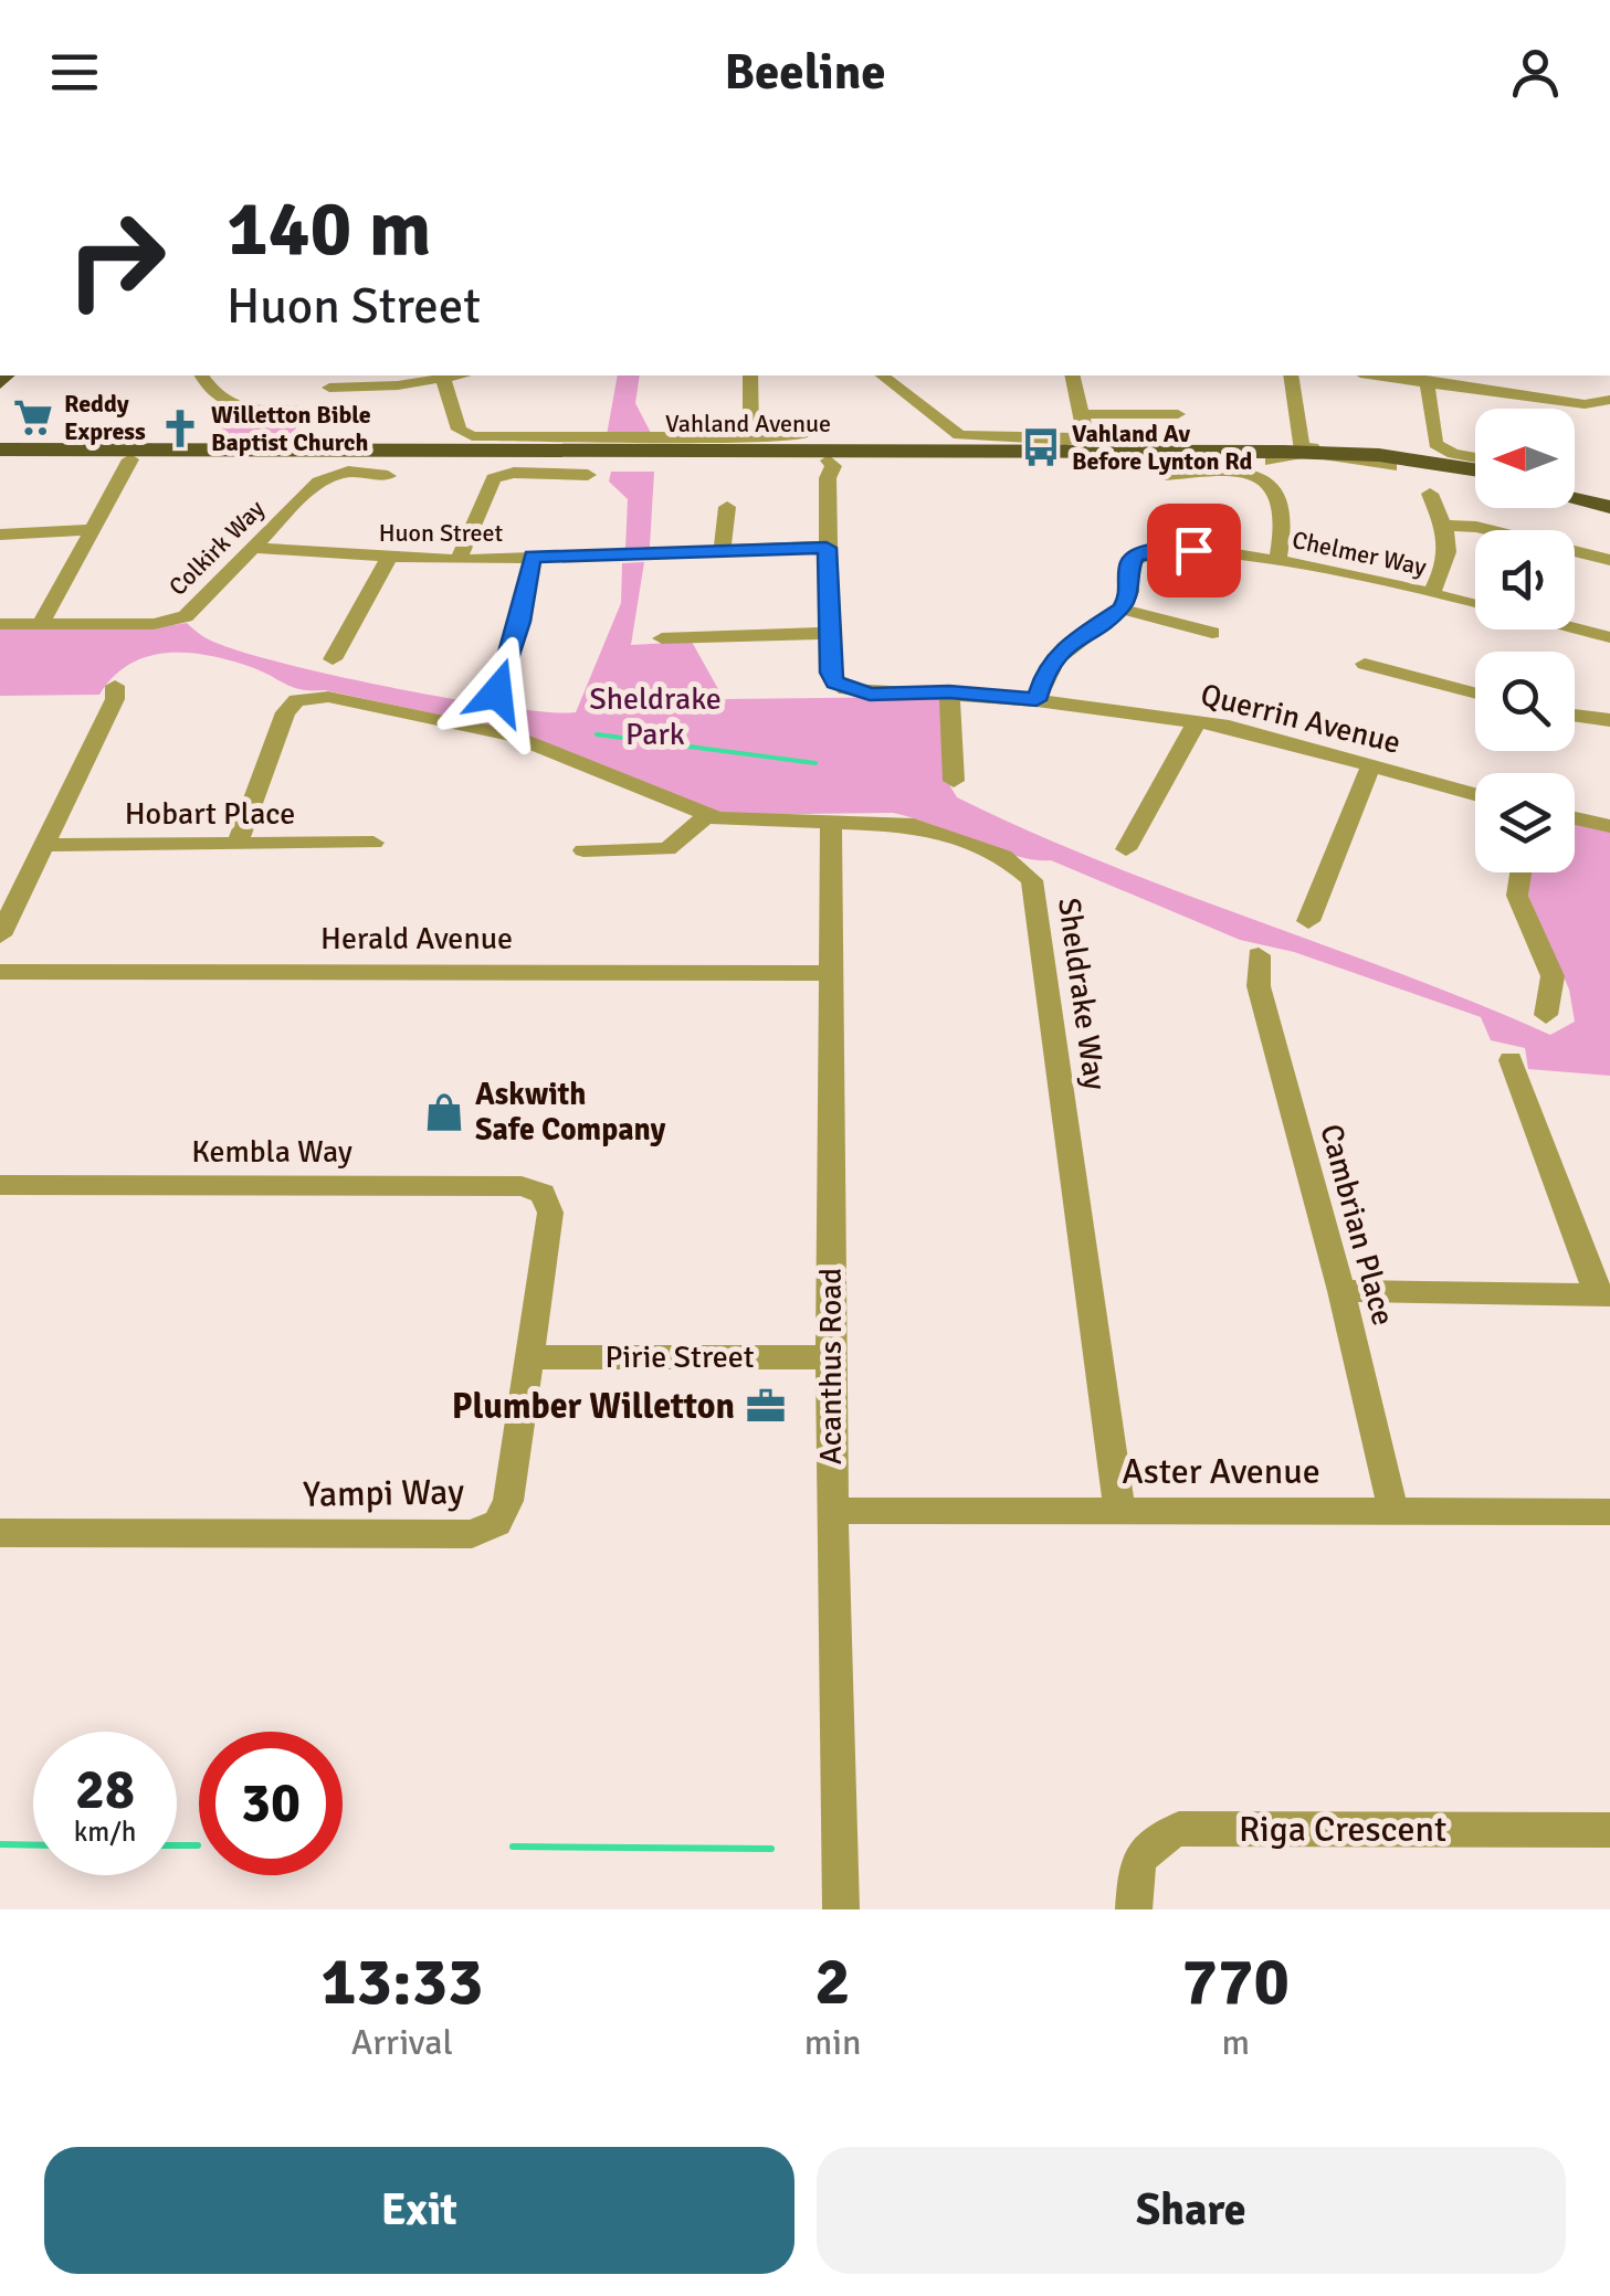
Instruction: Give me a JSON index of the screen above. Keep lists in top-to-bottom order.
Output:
{
  "streets": {
    "main road": ["Vahland Avenue"],
    "street": [
      "Huon Street",
      "Colkirk Way",
      "Chelmer Way",
      "Querrin Avenue",
      "Hobart Place",
      "Herald Avenue",
      "Sheldrake Way",
      "Kembla Way",
      "Cambrian Place",
      "Pirie Street",
      "Acanthus Road",
      "Aster Avenue",
      "Yampi Way",
      "Riga Crescent"
    ]
  },
  "crossings": [
    ["Vahland Avenue", "Querrin Avenue"],
    ["Huon Street", "Colkirk Way"],
    ["Huon Street", "Querrin Avenue"],
    ["Hobart Place", "Sheldrake Way"],
    ["Herald Avenue", "Acanthus Road"],
    ["Sheldrake Way", "Acanthus Road"],
    ["Sheldrake Way", "Aster Avenue"],
    ["Kembla Way", "Yampi Way"],
    ["Cambrian Place", "Aster Avenue"],
    ["Pirie Street", "Acanthus Road"],
    ["Pirie Street", "Yampi Way"],
    ["Acanthus Road", "Aster Avenue"]
  ],
  "parks": ["Sheldrake Park"],
  "places": {
    "supermarket": ["Reddy Express"],
    "church": ["Willetton Bible Baptist Church"],
    "bus stop": ["Vahland Av Before Lynton Rd"],
    "shop": ["Askwith Safe Company"],
    "office": ["Plumber Willetton"]
  },
  "north": "left",
  "page": {
    "header": "Beeline",
    "turn": ["140 m", "Huon Street"],
    "speed": "28 km/h",
    "limit": "30",
    "eta": [
      "13:33",
      "Arrival",
      "2",
      "min",
      "770",
      "m"
    ],
    "buttons": ["Exit", "Share"]
  }
}
